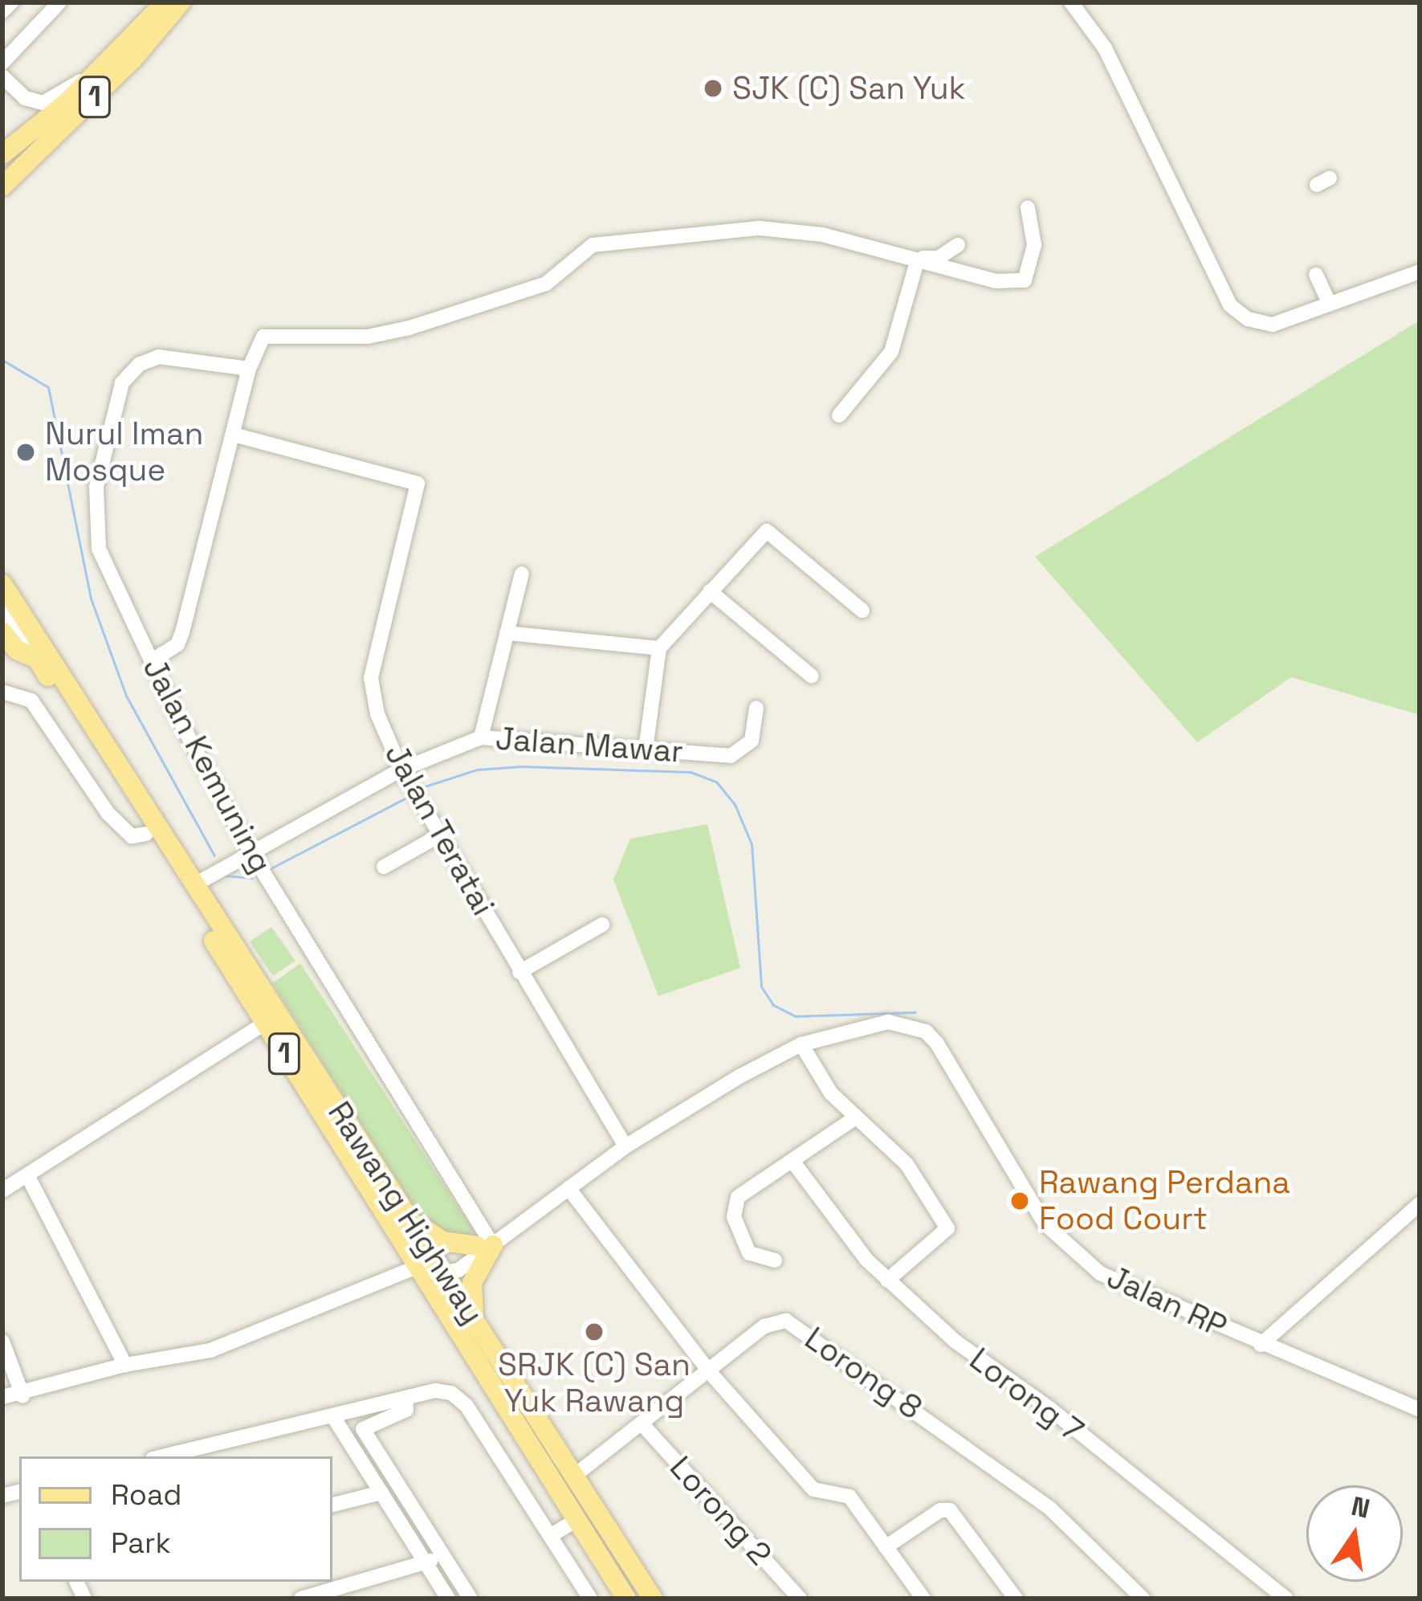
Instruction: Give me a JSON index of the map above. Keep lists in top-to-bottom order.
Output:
{
  "streets": {
    "main road": ["1", "Rawang Highway"],
    "street": [
      "Jalan Mawar",
      "Jalan Kemuning",
      "Jalan Teratai",
      "Jalan RP",
      "Lorong 8",
      "Lorong 7",
      "Lorong 2"
    ]
  },
  "crossings": [
    ["Jalan Mawar", "Jalan Kemuning"],
    ["Jalan Mawar", "Jalan Teratai"],
    ["Jalan Mawar", "Rawang Highway"],
    ["Rawang Highway", "Lorong 8"],
    ["Lorong 8", "Lorong 2"]
  ],
  "places": [
    "SJK (C) San Yuk",
    "Nurul Iman Mosque",
    "Rawang Perdana Food Court",
    "SRJK (C) San Yuk Rawang"
  ],
  "legend": ["Road", "Park"],
  "north": "top"
}
